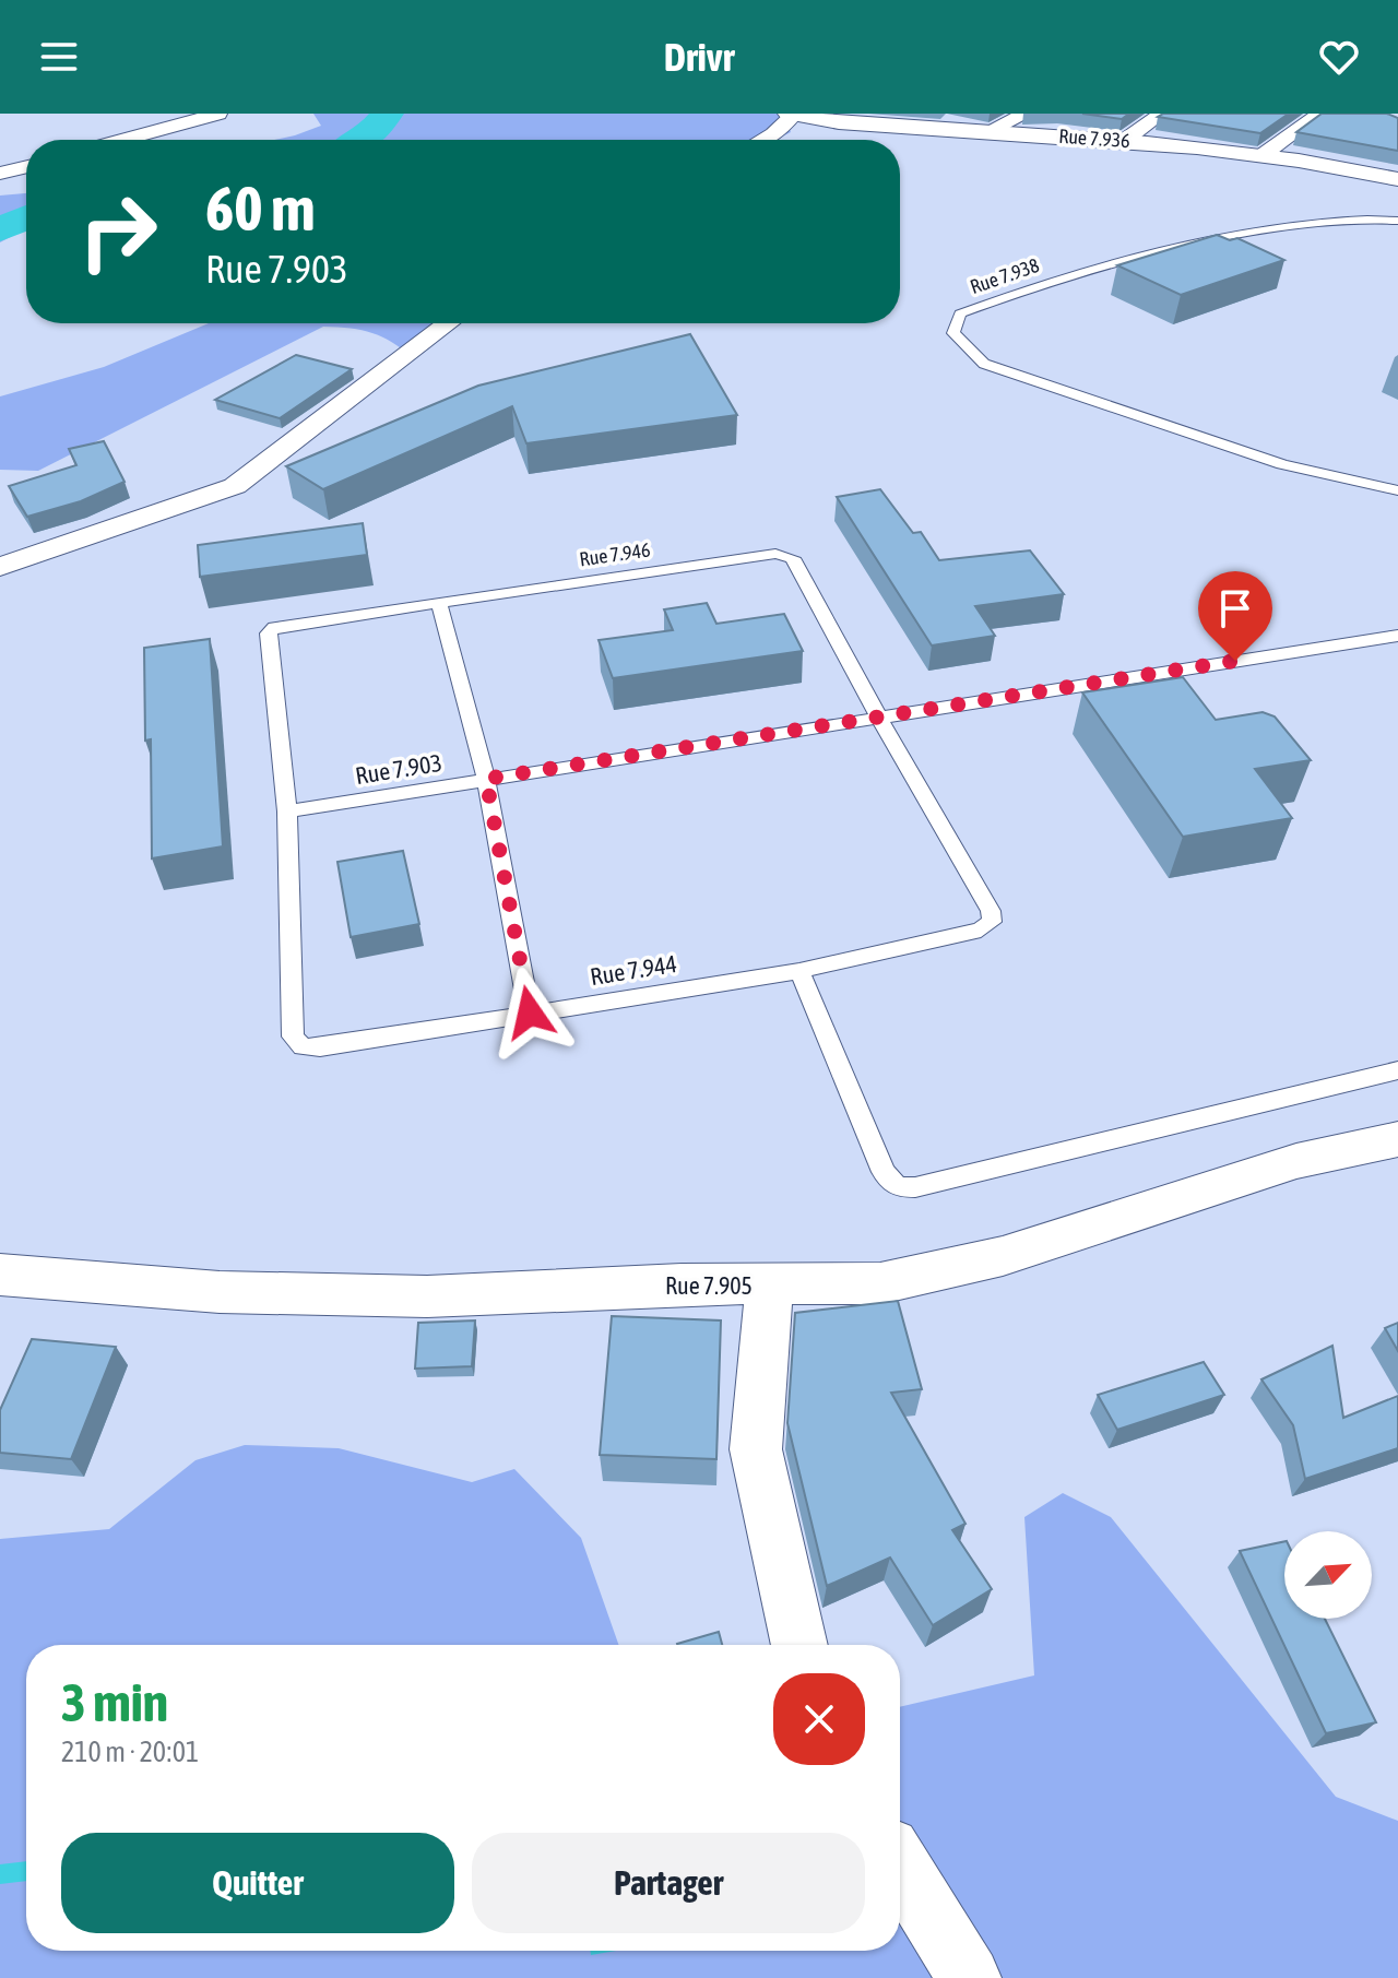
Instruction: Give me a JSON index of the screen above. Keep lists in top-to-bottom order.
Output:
{
  "streets": {
    "street": ["Rue 7.936", "Rue 7.905"],
    "lane": [
      "Rue 7.938",
      "Rue 7.946",
      "Rue 7.903",
      "Rue 7.944"
    ]
  },
  "crossings": [
    ["Rue 7.946", "Rue 7.903"],
    ["Rue 7.946", "Rue 7.944"],
    ["Rue 7.903", "Rue 7.944"]
  ],
  "north": "top right",
  "page": {
    "header": "Drivr",
    "turn": ["60 m", "Rue 7.903"],
    "heading": ["3 min", "210 m · 20:01"],
    "buttons": ["Quitter", "Partager"]
  }
}
